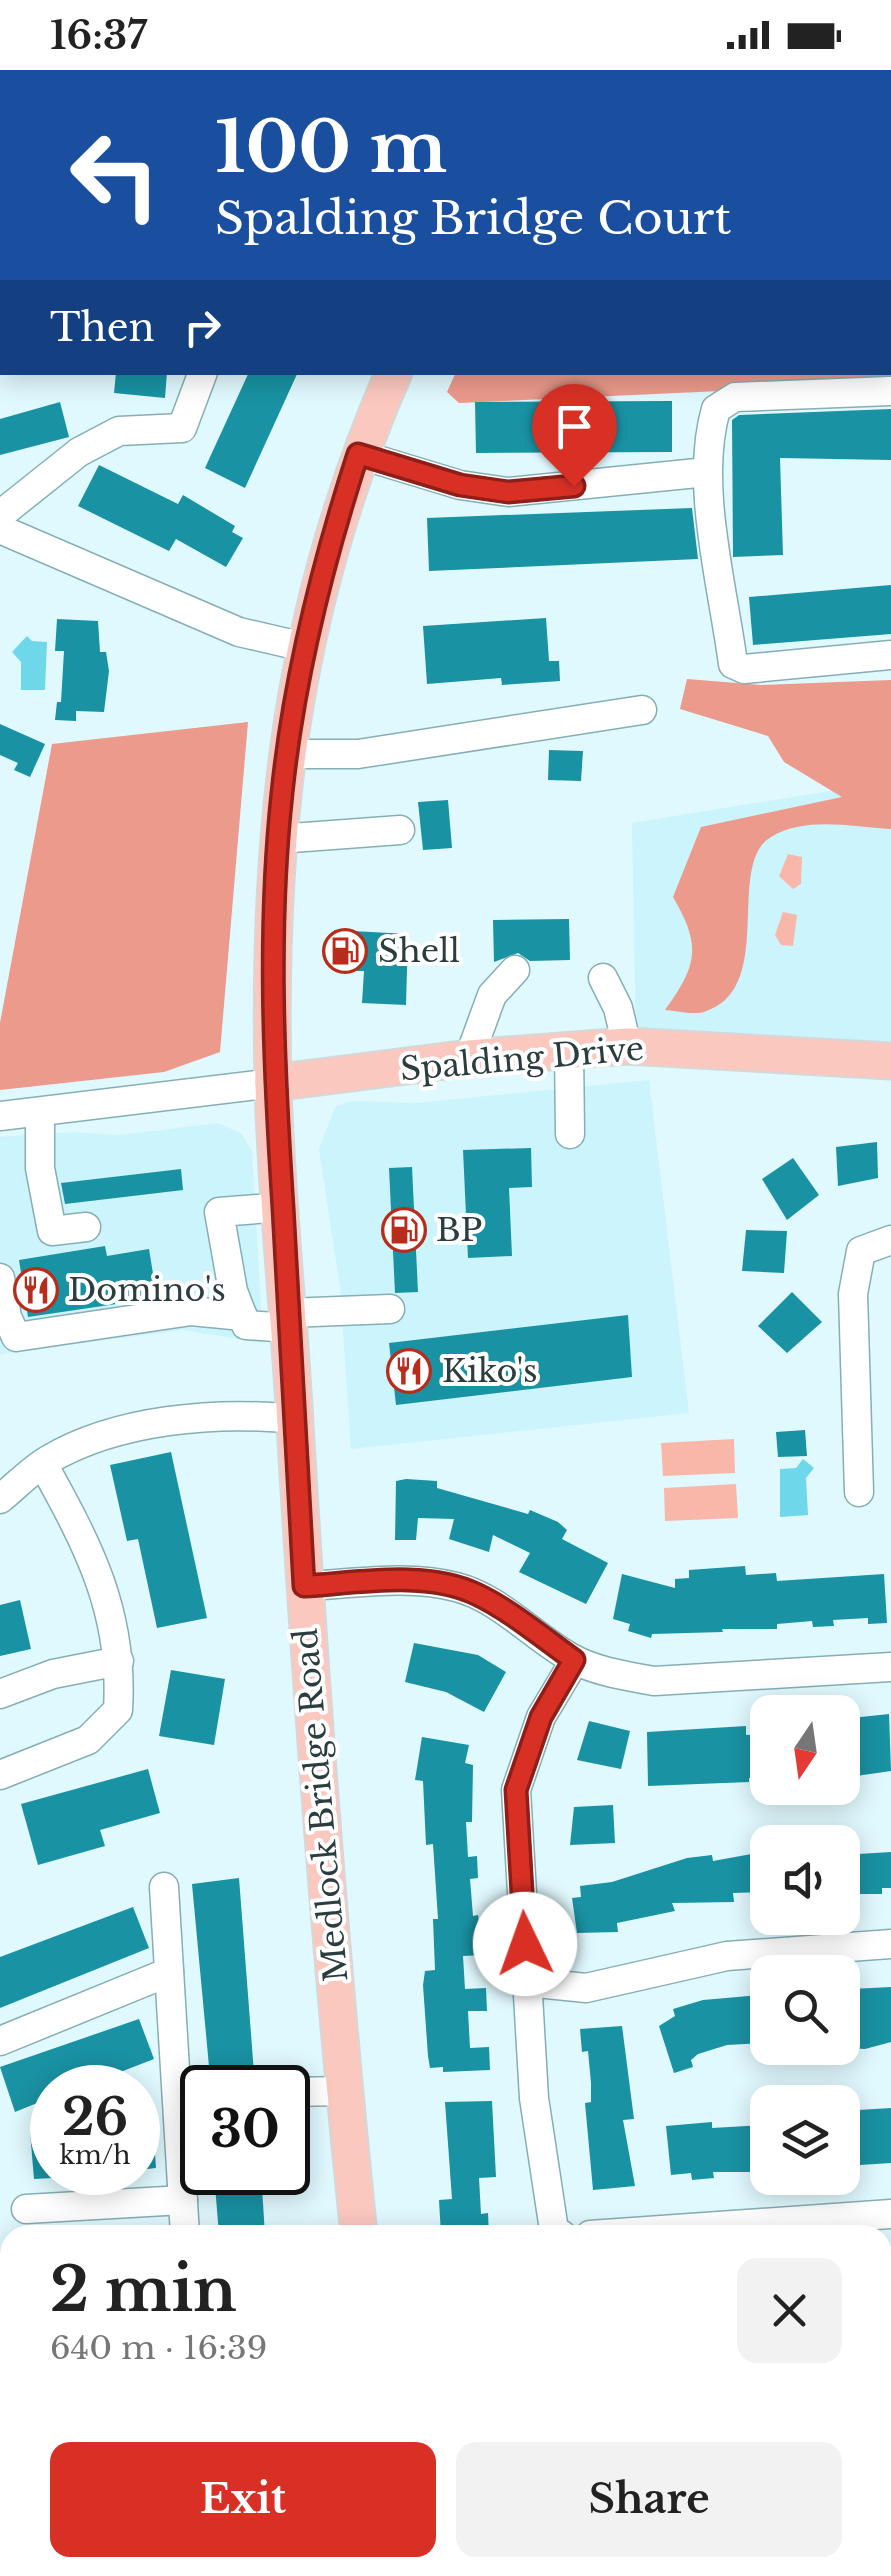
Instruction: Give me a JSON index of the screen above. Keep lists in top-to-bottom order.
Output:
{
  "streets": {
    "main road": ["Spalding Drive", "Medlock Bridge Road"]
  },
  "crossings": [
    ["Spalding Drive", "Medlock Bridge Road"]
  ],
  "places": {
    "fuel station": ["Shell", "BP"],
    "restaurant": ["Domino's", "Kiko's"]
  },
  "north": "bottom",
  "page": {
    "status": "16:37",
    "turn": ["100 m", "Spalding Bridge Court"],
    "then": "Then",
    "speed": "26 km/h",
    "limit": "30",
    "heading": ["2 min", "640 m · 16:39"],
    "buttons": ["Exit", "Share"]
  }
}
